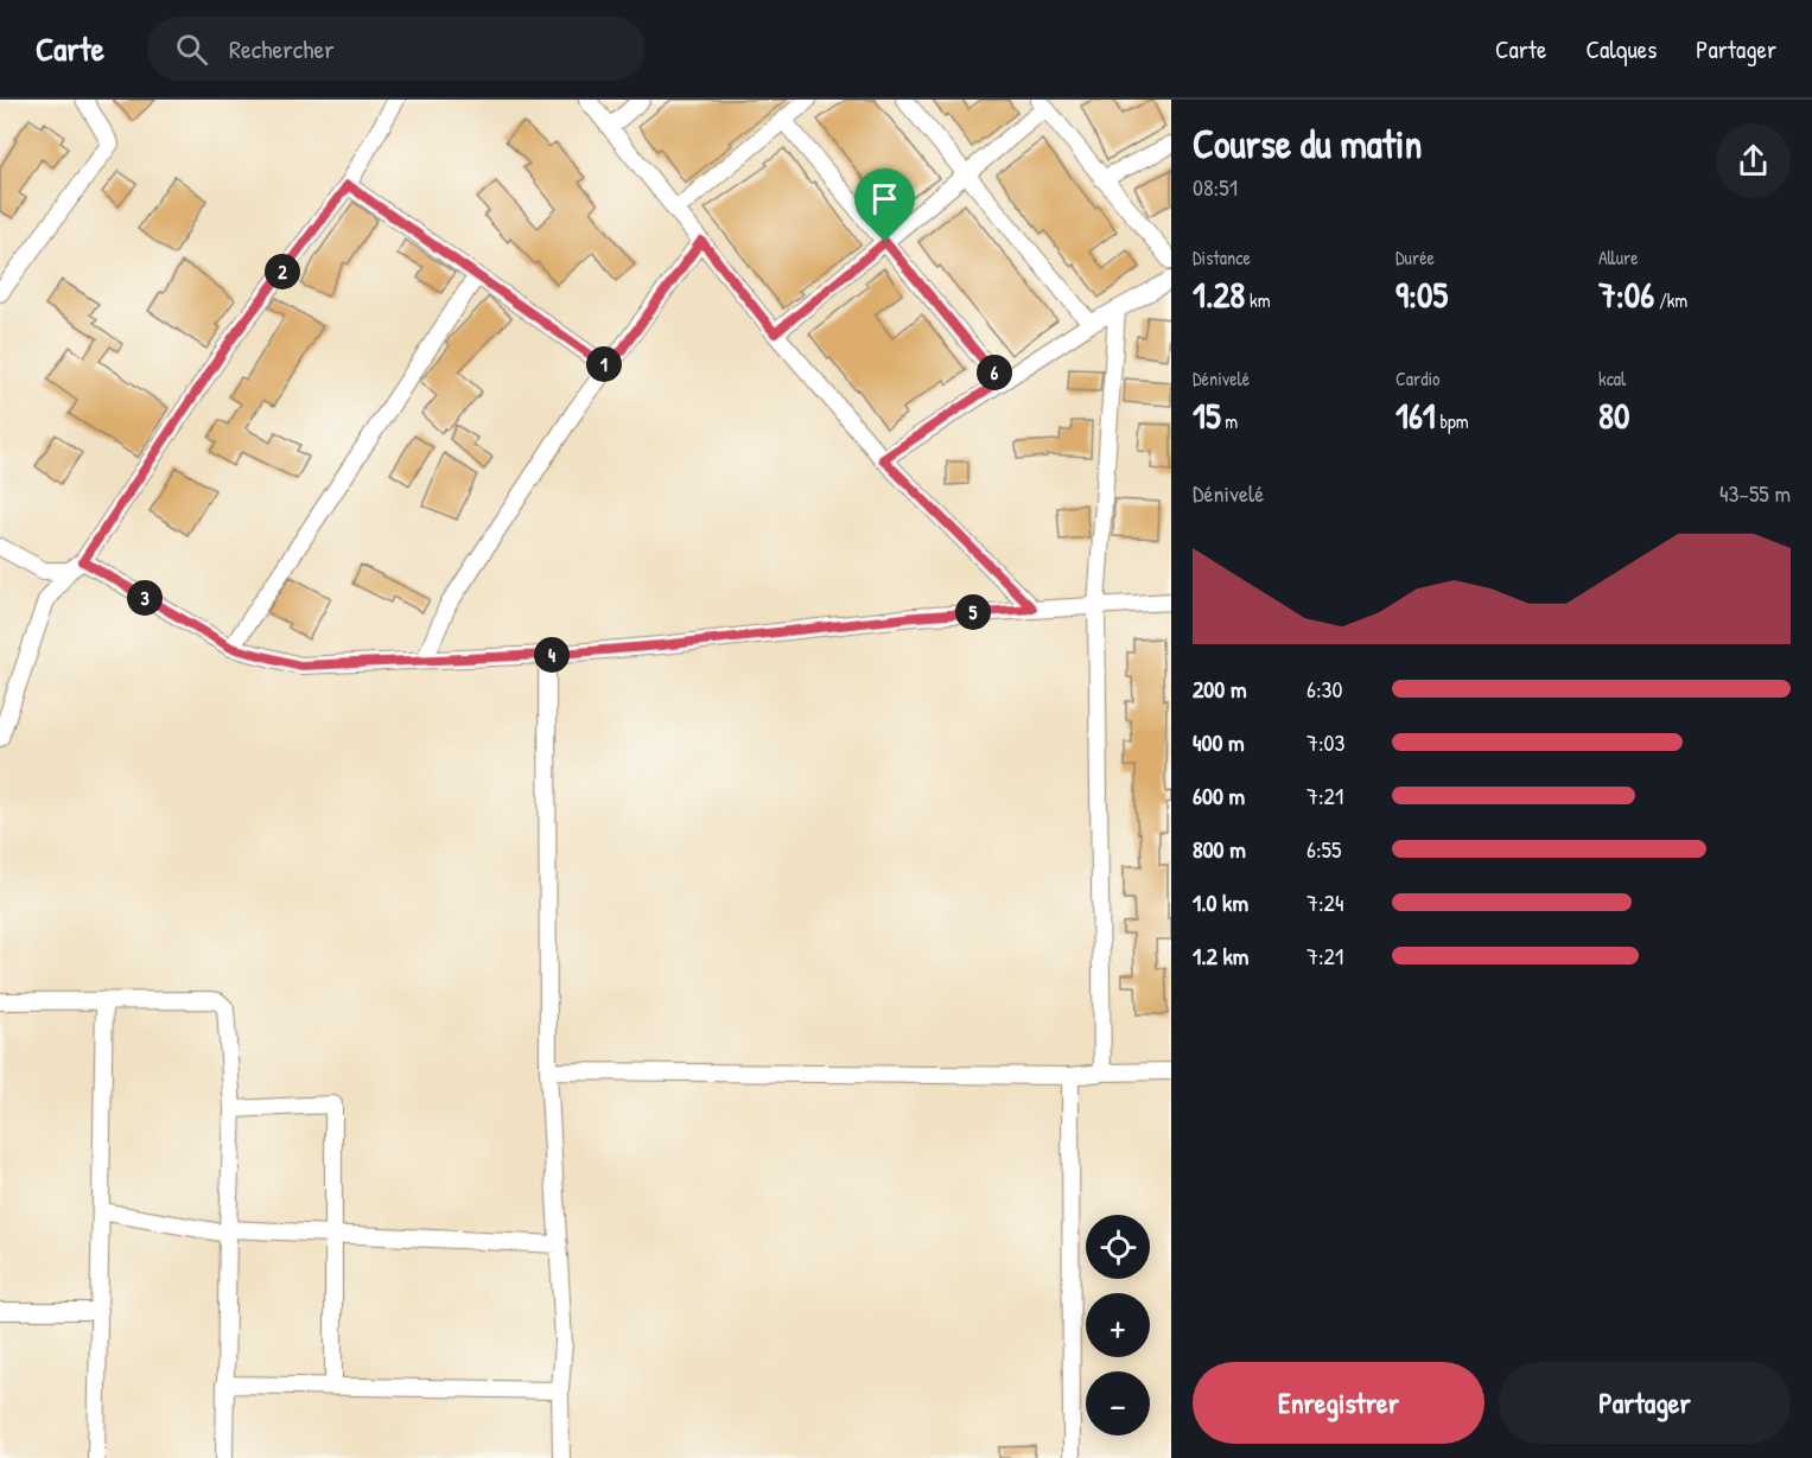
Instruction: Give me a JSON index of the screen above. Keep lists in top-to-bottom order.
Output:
{
  "page": {
    "header": "Carte",
    "search": "Rechercher",
    "nav": ["Carte", "Calques", "Partager"],
    "heading": ["Course du matin", "08:51"],
    "stats": [
      ["Distance", "1.28 km"],
      ["Durée", "9:05"],
      ["Allure", "7:06 /km"],
      ["Dénivelé", "15 m"],
      ["Cardio", "161 bpm"],
      ["kcal", "80"]
    ],
    "pins": [
      "2",
      "1",
      "6",
      "3",
      "5",
      "4"
    ],
    "chart": ["Dénivelé", "43–55 m"],
    "list": [
      {
        "name": "200 m",
        "note": "6:30"
      },
      {
        "name": "400 m",
        "note": "7:03"
      },
      {
        "name": "600 m",
        "note": "7:21"
      },
      {
        "name": "800 m",
        "note": "6:55"
      },
      {
        "name": "1.0 km",
        "note": "7:24"
      },
      {
        "name": "1.2 km",
        "note": "7:21"
      }
    ],
    "map_buttons": ["+", "−"],
    "buttons": ["Enregistrer", "Partager"]
  }
}
